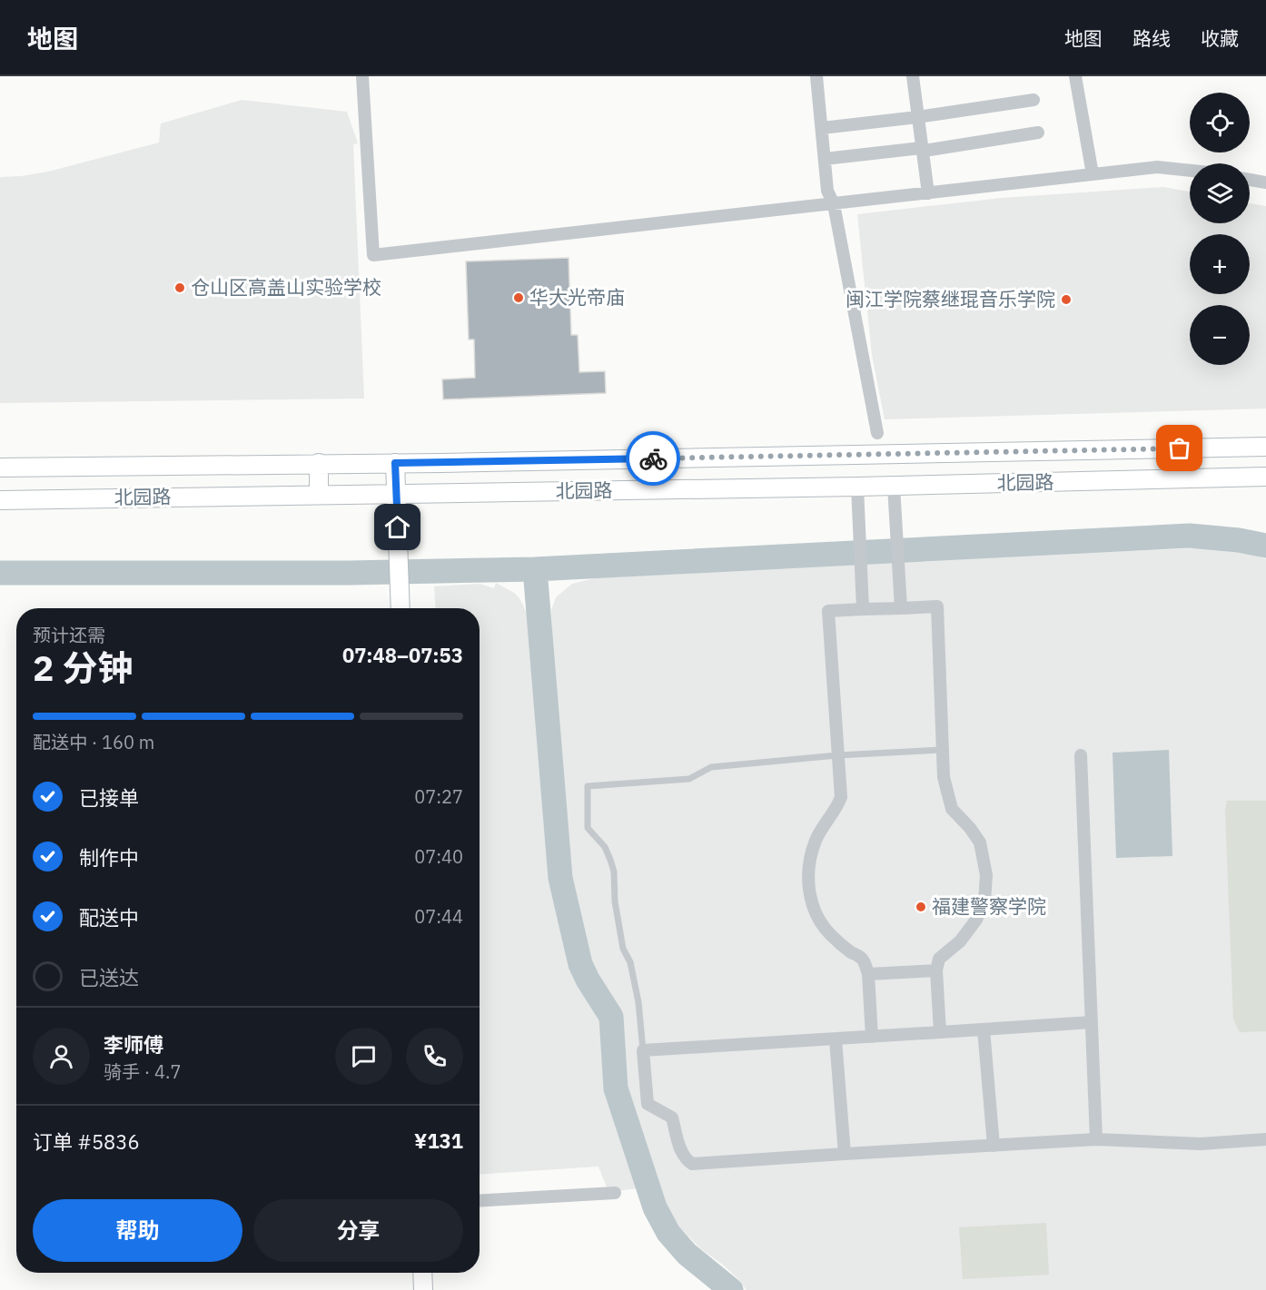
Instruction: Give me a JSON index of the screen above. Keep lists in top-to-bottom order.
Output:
{
  "streets": {
    "main road": ["北园路"]
  },
  "places": [
    "仓山区高盖山实验学校",
    "华大光帝庙",
    "闽江学院蔡继琨音乐学院",
    "福建警察学院"
  ],
  "page": {
    "header": "地图",
    "nav": ["地图", "路线", "收藏"],
    "map_buttons": ["+", "−"],
    "heading": ["2 分钟", "预计还需", "07:48–07:53"],
    "panel": [
      "李师傅",
      "骑手 · 4.7",
      "订单 #5836",
      "¥131"
    ],
    "bar": "配送中 · 160 m",
    "list": [
      ["已接单", "07:27"],
      ["制作中", "07:40"],
      ["配送中", "07:44"],
      "已送达"
    ],
    "buttons": ["帮助", "分享"]
  }
}
